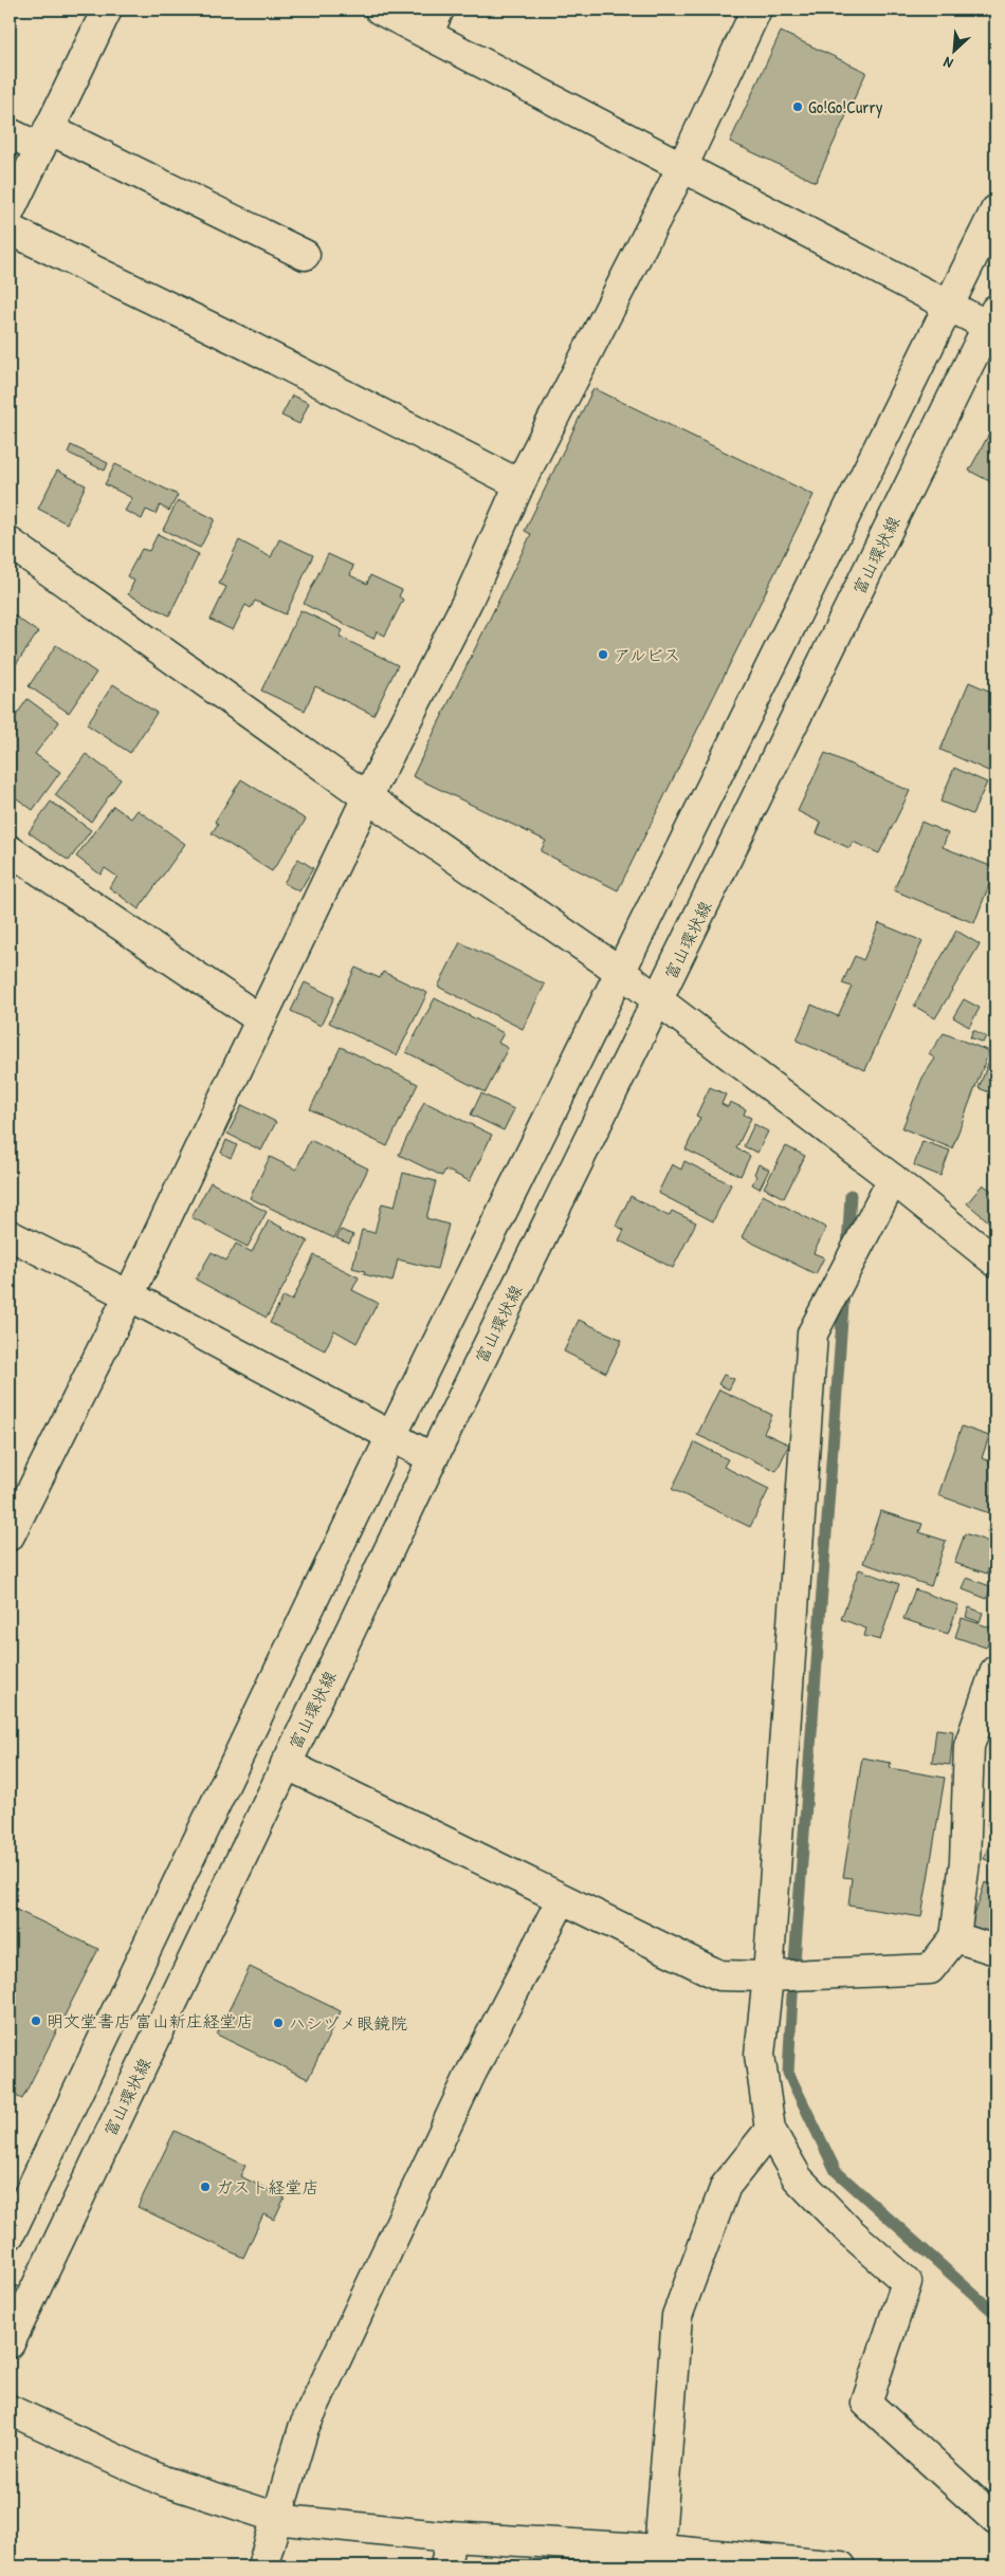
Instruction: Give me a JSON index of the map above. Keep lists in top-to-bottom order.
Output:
{
  "streets": {
    "street": ["富山環状線"]
  },
  "places": [
    "Go!Go!Curry",
    "アルビス",
    "明文堂書店 富山新庄経堂店",
    "ハシヅメ眼鏡院",
    "ガスト経堂店"
  ],
  "north": "bottom left"
}
